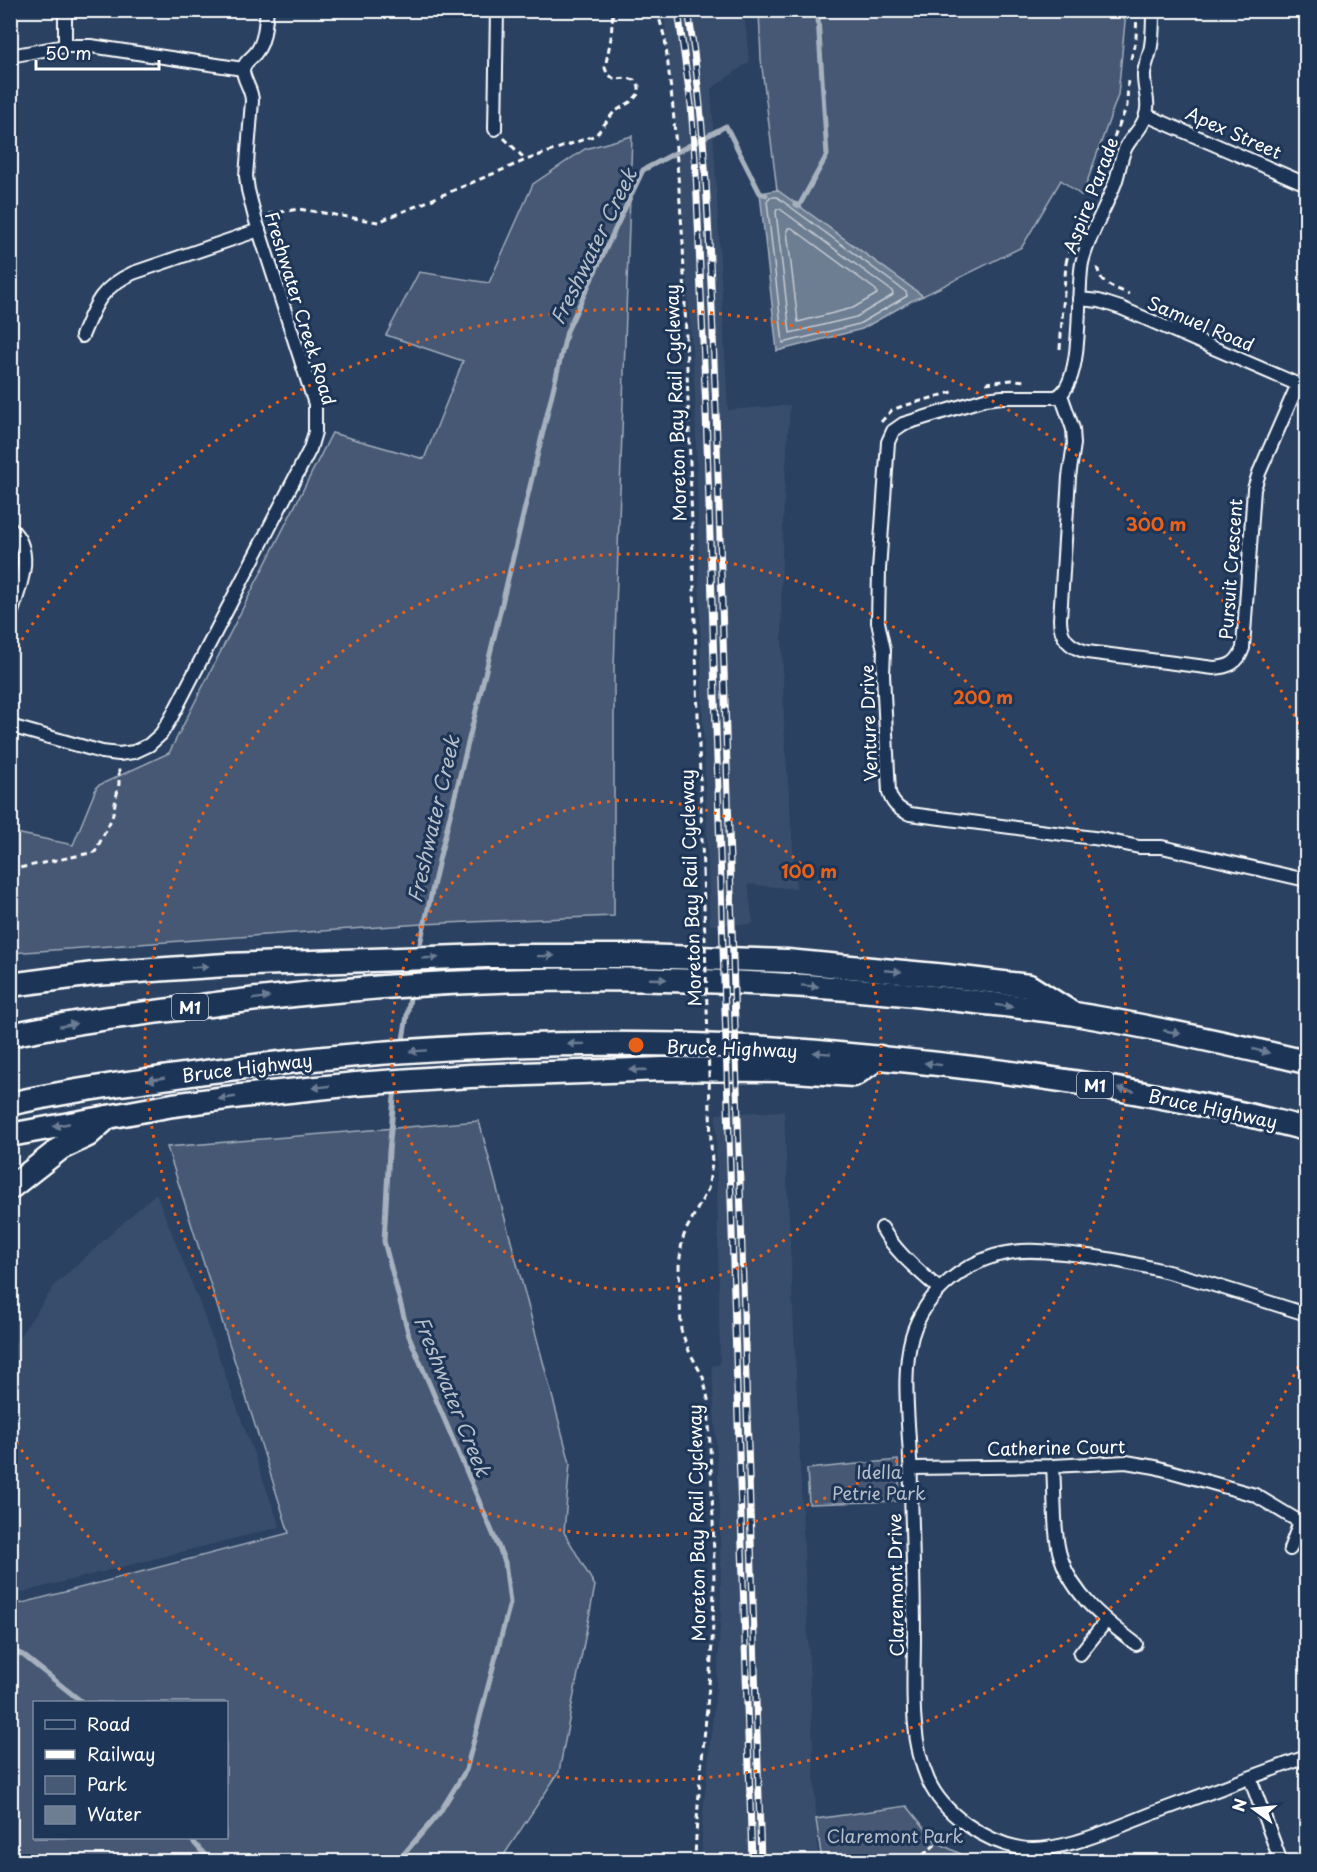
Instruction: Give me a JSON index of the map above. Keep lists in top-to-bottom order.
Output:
{
  "streets": {
    "highway": ["M1", "Bruce Highway"],
    "street": [
      "Apex Street",
      "Aspire Parade",
      "Freshwater Creek Road",
      "Samuel Road",
      "Pursuit Crescent",
      "Venture Drive",
      "Catherine Court",
      "Claremont Drive"
    ],
    "path": ["Moreton Bay Rail Cycleway"]
  },
  "crossings": [
    ["Apex Street", "Aspire Parade"],
    ["Aspire Parade", "Samuel Road"],
    ["Aspire Parade", "Pursuit Crescent"],
    ["Aspire Parade", "Venture Drive"],
    ["Samuel Road", "Pursuit Crescent"],
    ["Pursuit Crescent", "Venture Drive"],
    ["Catherine Court", "Claremont Drive"]
  ],
  "water": ["Freshwater Creek"],
  "parks": ["Idella Petrie Park", "Claremont Park"],
  "legend": [
    "Road",
    "Railway",
    "Park",
    "Water"
  ],
  "scale_bar": "50 m",
  "north": "left",
  "rings": ["300 m", "200 m", "100 m"]
}
